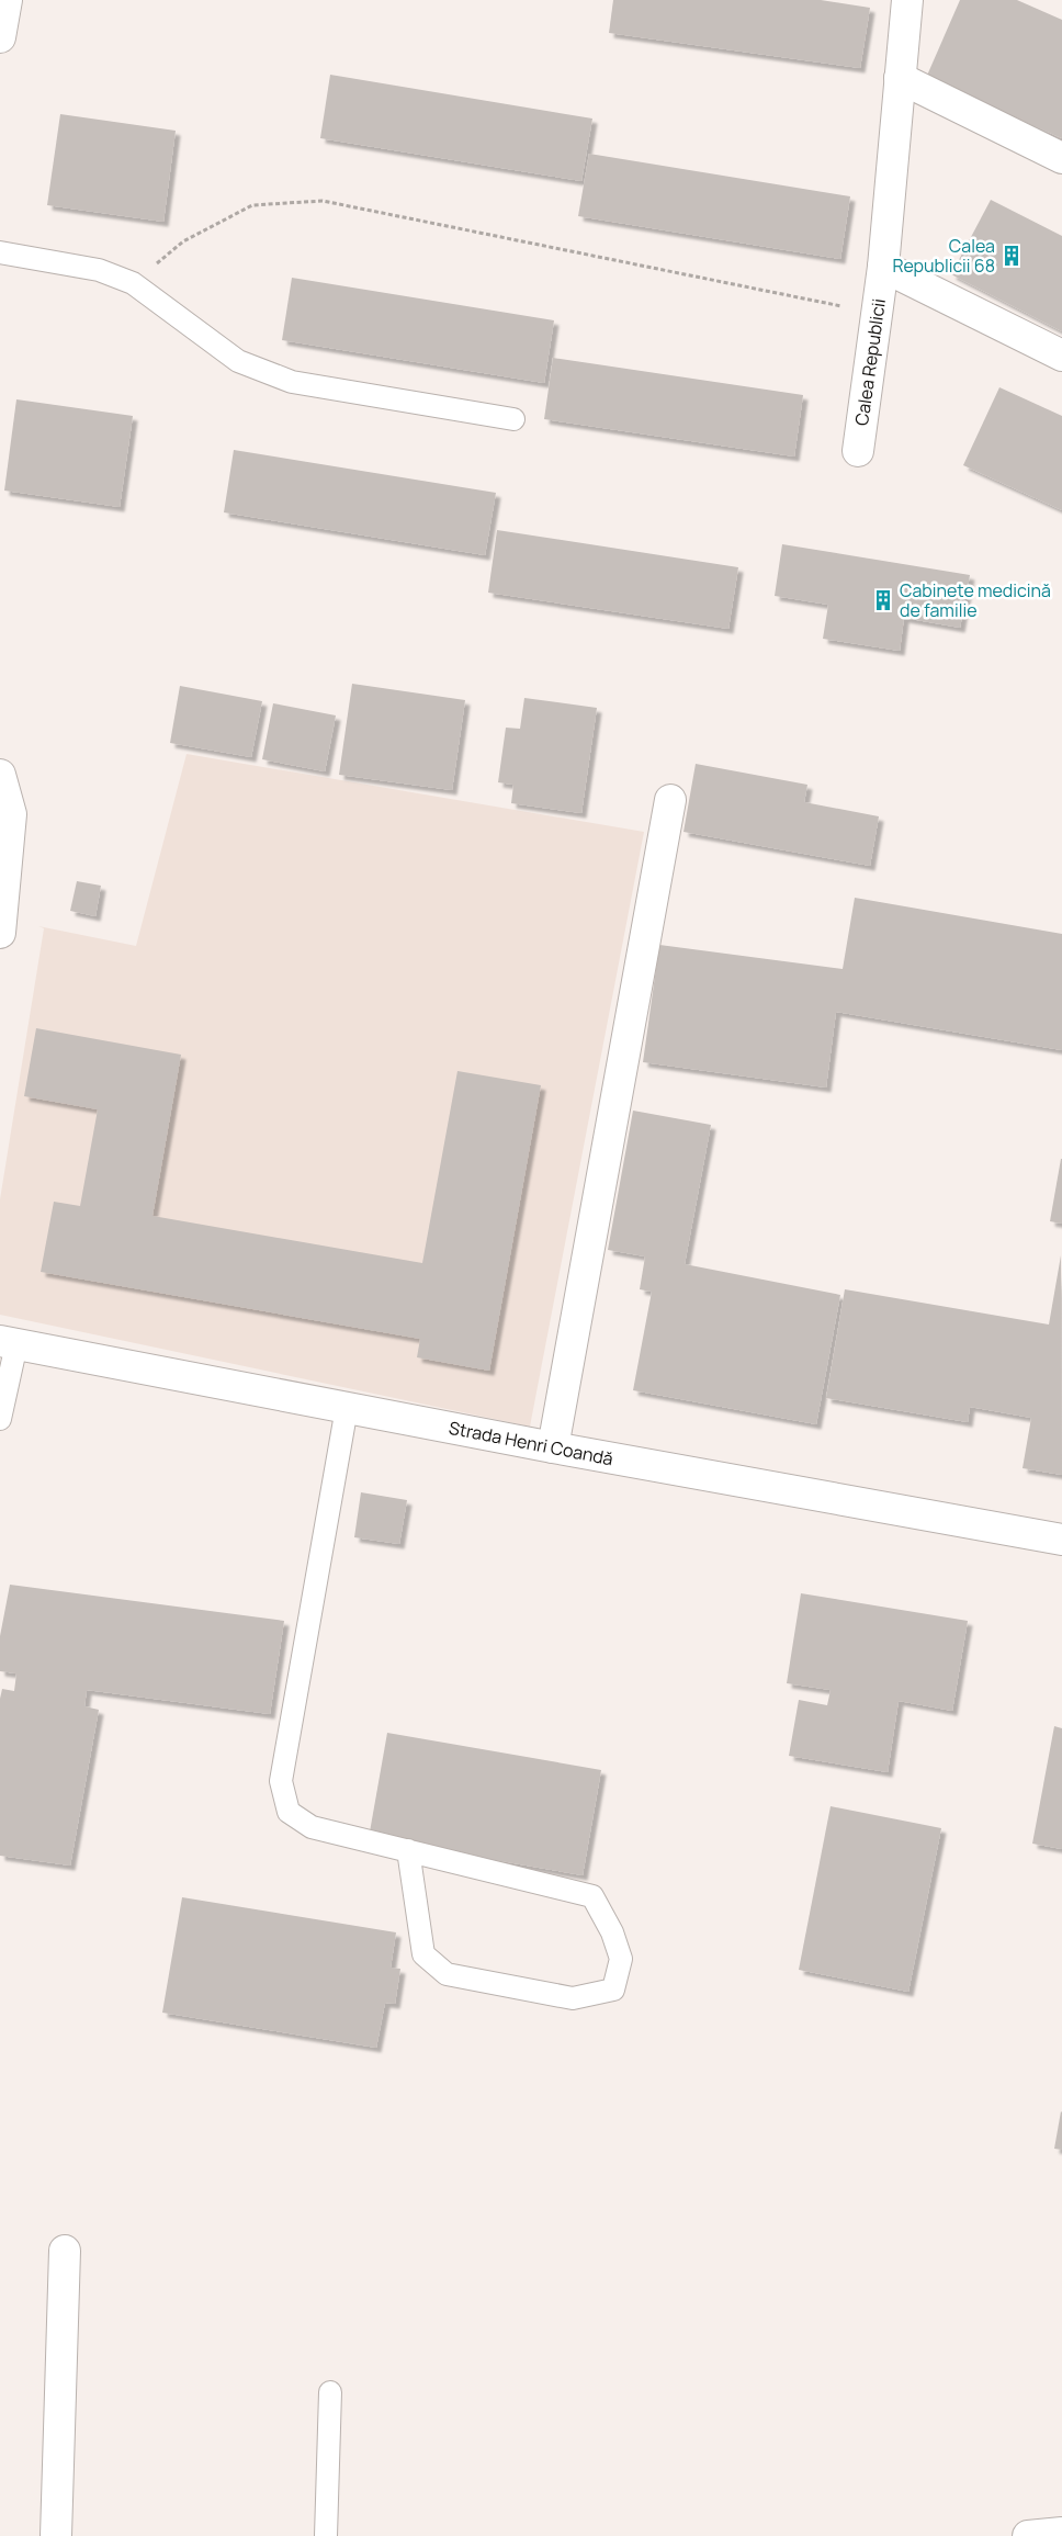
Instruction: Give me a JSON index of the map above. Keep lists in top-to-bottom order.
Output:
{
  "streets": {
    "street": ["Calea Republicii", "Strada Henri Coandă"]
  },
  "places": {
    "building": ["Calea Republicii 68", "Cabinete medicină de familie"]
  }
}
